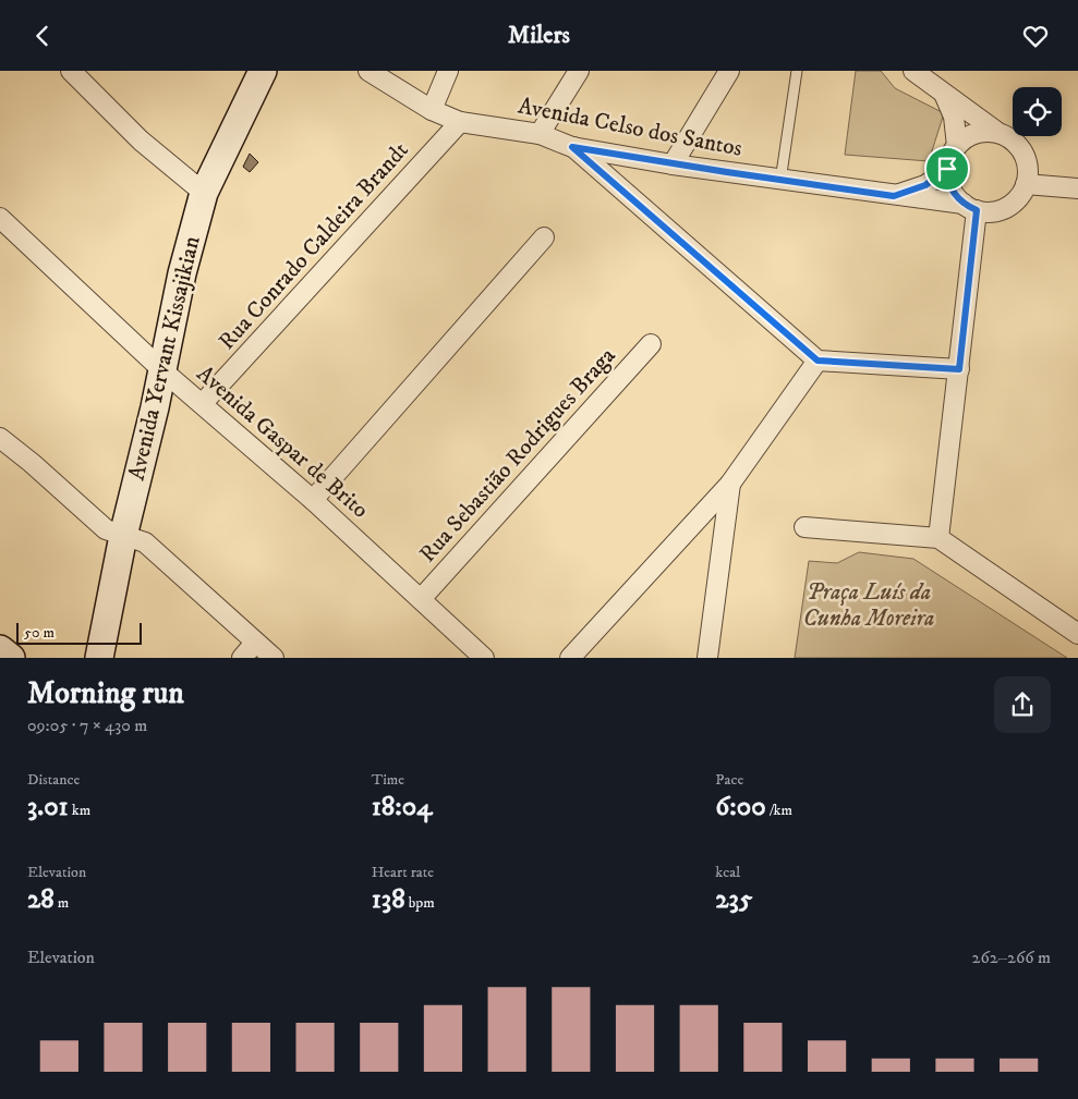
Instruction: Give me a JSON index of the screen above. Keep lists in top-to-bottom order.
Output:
{
  "streets": {
    "main road": ["Avenida Yervant Kissajikian"],
    "street": [
      "Avenida Celso dos Santos",
      "Rua Conrado Caldeira Brandt",
      "Avenida Gaspar de Brito",
      "Rua Sebastião Rodrigues Braga"
    ]
  },
  "crossings": [
    ["Avenida Celso dos Santos", "Rua Conrado Caldeira Brandt"],
    ["Rua Conrado Caldeira Brandt", "Avenida Gaspar de Brito"],
    ["Avenida Yervant Kissajikian", "Avenida Gaspar de Brito"],
    ["Avenida Gaspar de Brito", "Rua Sebastião Rodrigues Braga"]
  ],
  "parks": ["Praça Luís da Cunha Moreira"],
  "scale_bar": "50 m",
  "page": {
    "header": "Milers",
    "scale": "50 m",
    "heading": ["Morning run", "09:05 · 7 × 430 m"],
    "stats": [
      ["Distance", "3.01 km"],
      ["Time", "18:04"],
      ["Pace", "6:00 /km"],
      ["Elevation", "28 m"],
      ["Heart rate", "138 bpm"],
      ["kcal", "235"]
    ],
    "chart": ["Elevation", "262–266 m"]
  }
}
